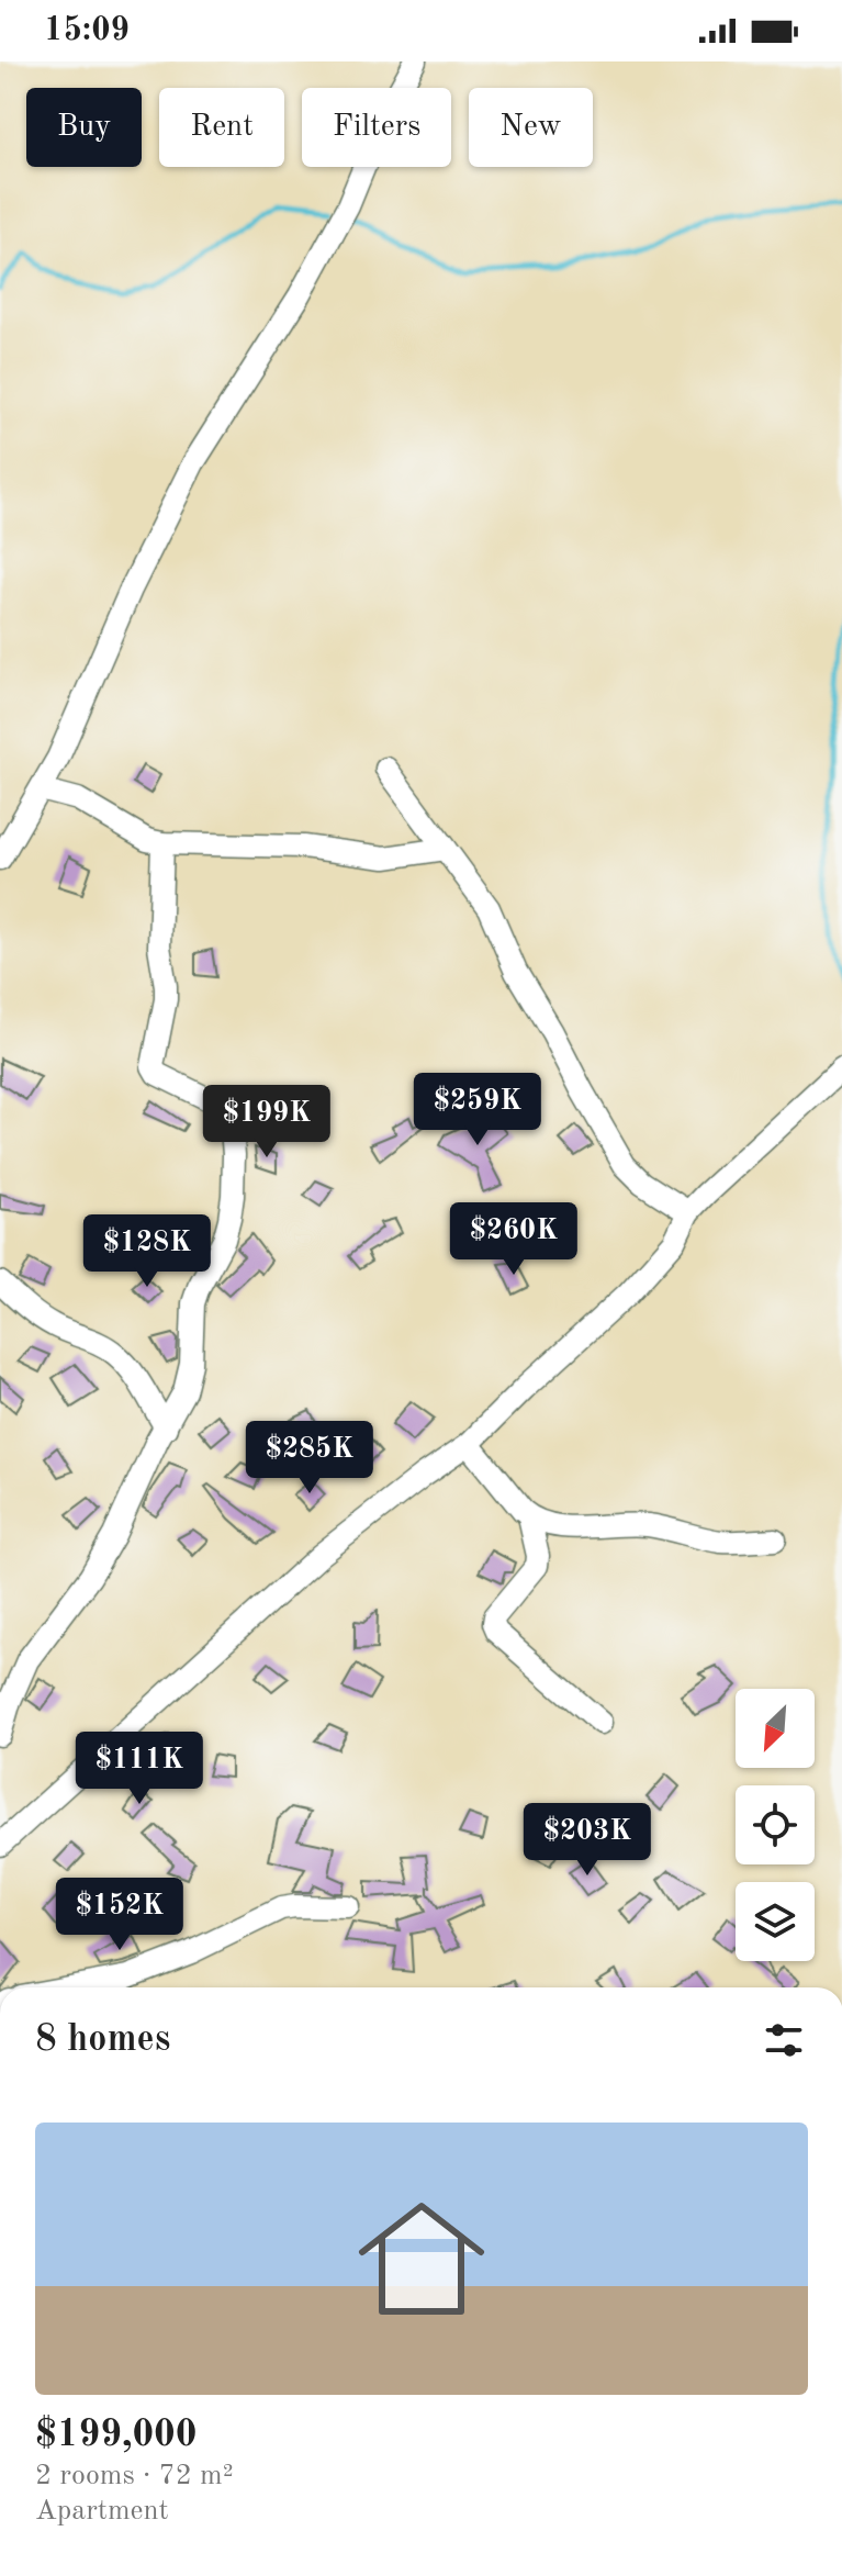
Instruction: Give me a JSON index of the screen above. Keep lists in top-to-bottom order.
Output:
{
  "north": "bottom left",
  "page": {
    "status": "15:09",
    "chip": [
      "Buy",
      "Rent",
      "Filters",
      "New"
    ],
    "price": [
      "$259K",
      "$199K",
      "$260K",
      "$128K",
      "$285K",
      "$111K",
      "$203K",
      "$152K"
    ],
    "heading": "8 homes",
    "list": [
      {
        "name": "$199,000",
        "note": "2 rooms · 72 m² · Apartment"
      }
    ]
  }
}
